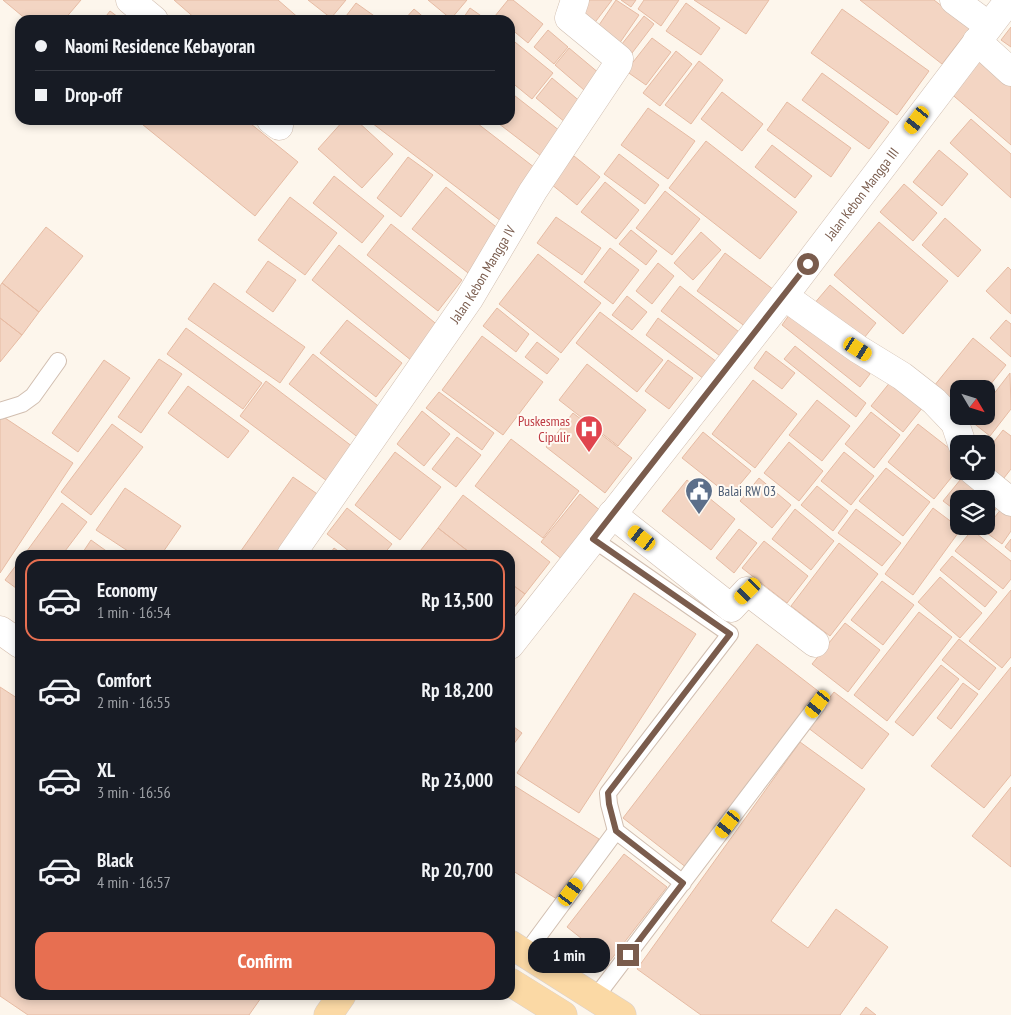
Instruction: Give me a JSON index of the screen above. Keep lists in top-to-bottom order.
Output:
{
  "streets": {
    "street": ["Jalan Kebon Mangga III", "Jalan Kebon Mangga IV"]
  },
  "places": {
    "hospital": ["Puskesmas Cipulir"],
    "public building": ["Balai RW 03"]
  },
  "north": "bottom right",
  "page": {
    "banner": ["Naomi Residence Kebayoran", "Drop-off"],
    "list": [
      {
        "name": "Economy",
        "note": "1 min · 16:54",
        "value": "Rp 13,500"
      },
      {
        "name": "Comfort",
        "note": "2 min · 16:55",
        "value": "Rp 18,200"
      },
      {
        "name": "XL",
        "note": "3 min · 16:56",
        "value": "Rp 23,000"
      },
      {
        "name": "Black",
        "note": "4 min · 16:57",
        "value": "Rp 20,700"
      }
    ],
    "buttons": "Confirm",
    "bubble": "1 min"
  }
}
